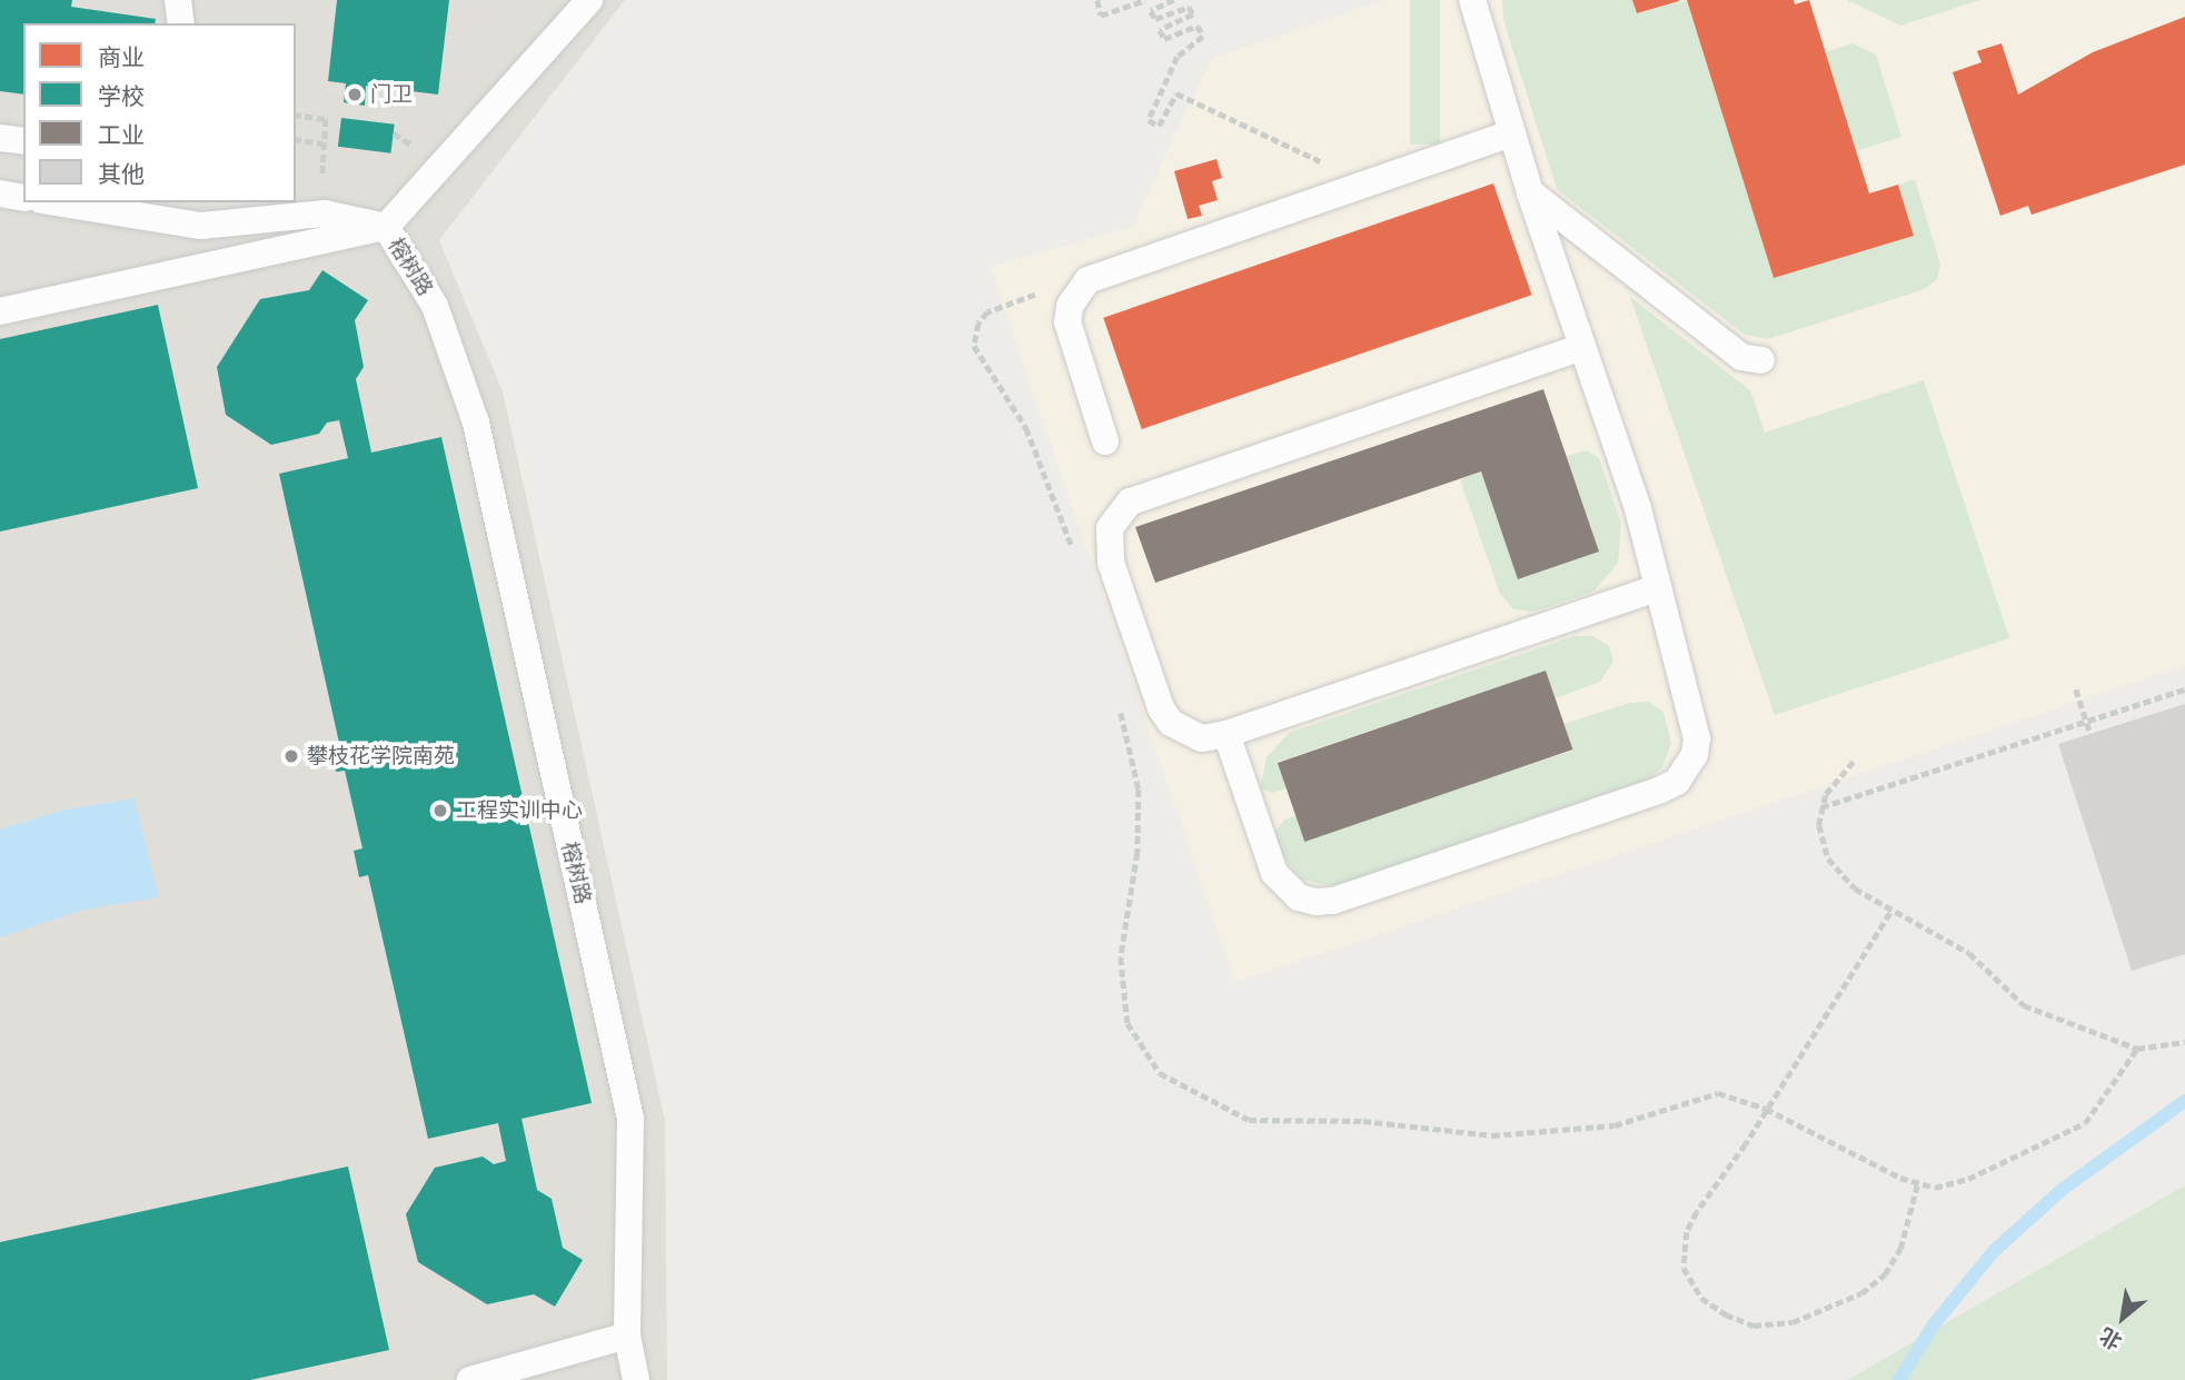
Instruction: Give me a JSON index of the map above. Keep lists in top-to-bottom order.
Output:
{
  "streets": {
    "lane": ["榕树路"]
  },
  "places": ["门卫", "攀枝花学院南苑", "工程实训中心"],
  "legend": [
    "商业",
    "学校",
    "工业",
    "其他"
  ],
  "north": "bottom left"
}
